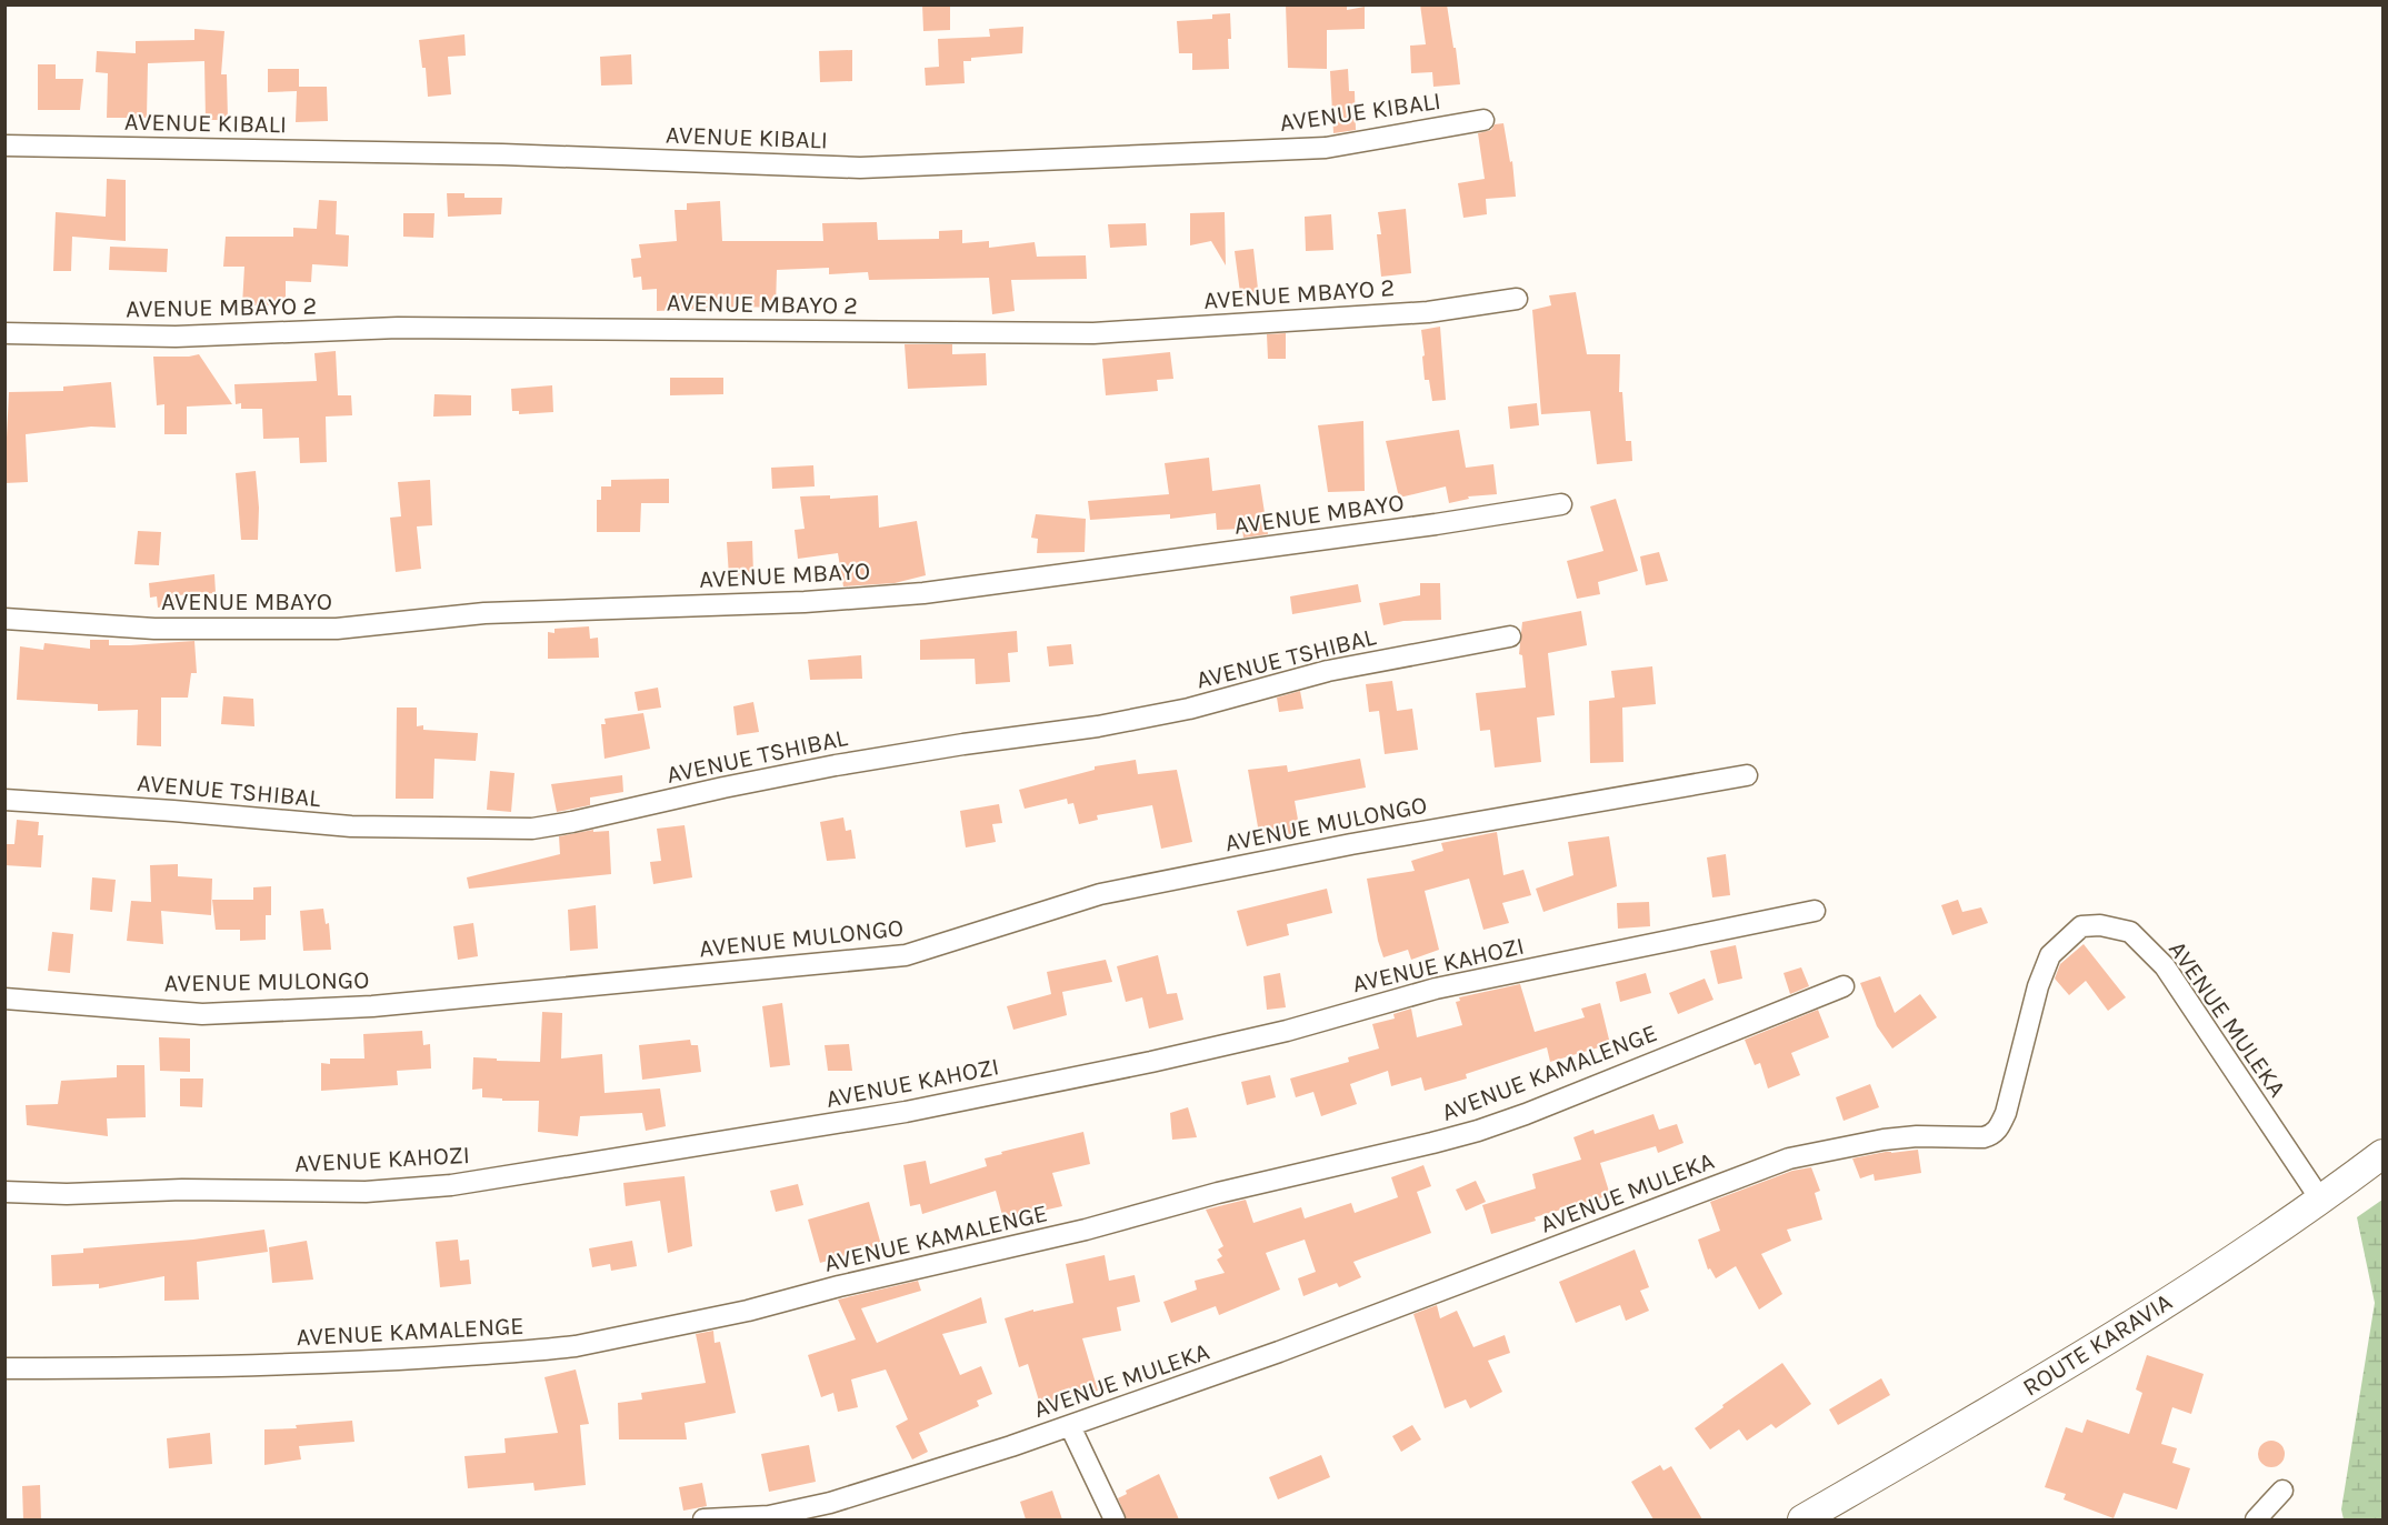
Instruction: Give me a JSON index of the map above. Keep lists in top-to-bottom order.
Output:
{
  "streets": {
    "street": [
      "AVENUE KIBALI",
      "AVENUE MBAYO 2",
      "AVENUE MBAYO",
      "AVENUE TSHIBAL",
      "AVENUE MULONGO",
      "AVENUE KAHOZI",
      "AVENUE MULEKA",
      "AVENUE KAMALENGE",
      "ROUTE KARAVIA"
    ]
  },
  "crossings": [
    ["AVENUE MULEKA", "ROUTE KARAVIA"]
  ]
}
